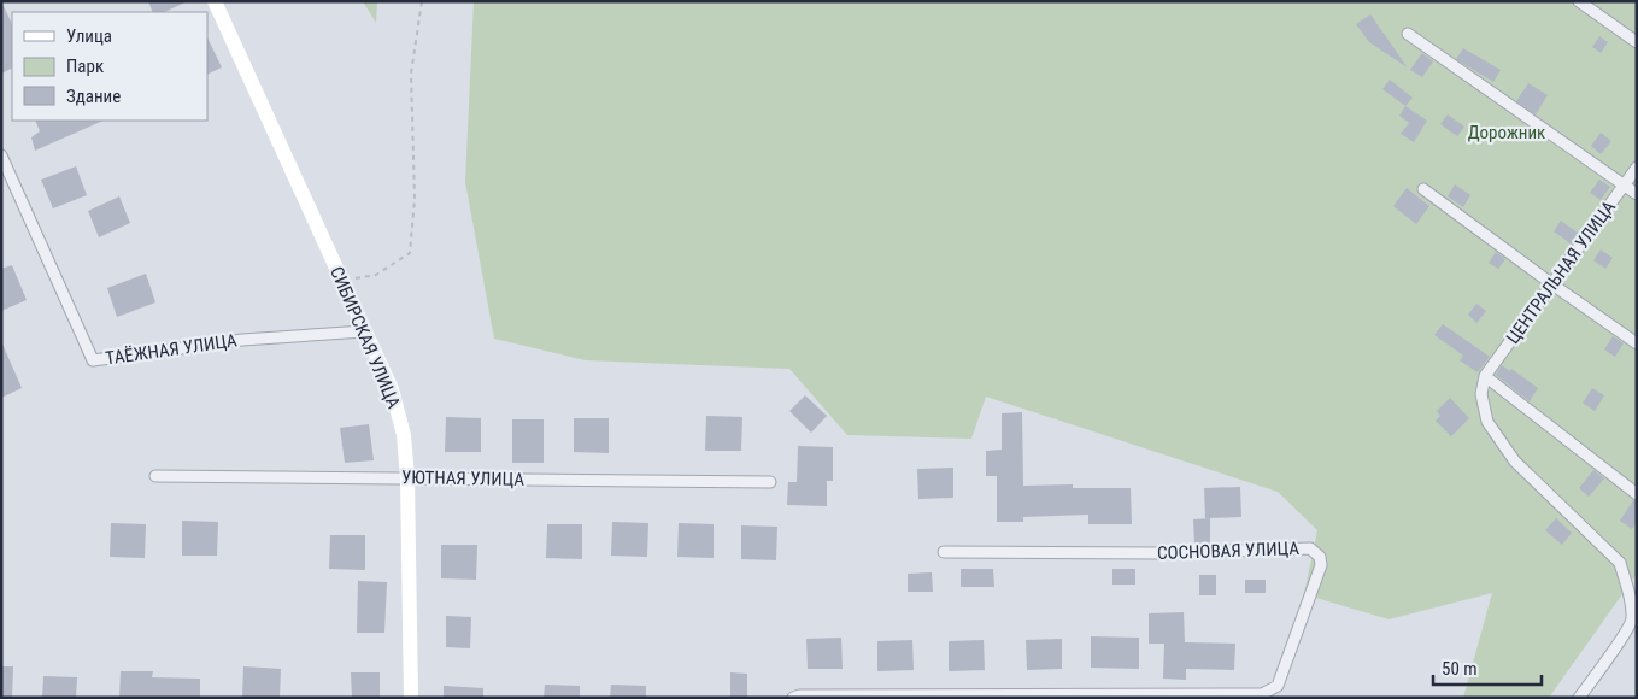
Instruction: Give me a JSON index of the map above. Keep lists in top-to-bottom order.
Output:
{
  "streets": {
    "street": [
      "ЦЕНТРАЛЬНАЯ УЛИЦА",
      "СИБИРСКАЯ УЛИЦА",
      "ТАЁЖНАЯ УЛИЦА",
      "УЮТНАЯ УЛИЦА",
      "СОСНОВАЯ УЛИЦА"
    ]
  },
  "crossings": [
    ["СИБИРСКАЯ УЛИЦА", "ТАЁЖНАЯ УЛИЦА"],
    ["СИБИРСКАЯ УЛИЦА", "УЮТНАЯ УЛИЦА"]
  ],
  "parks": ["Дорожник"],
  "legend": ["Улица", "Парк", "Здание"],
  "scale_bar": "50 m"
}
